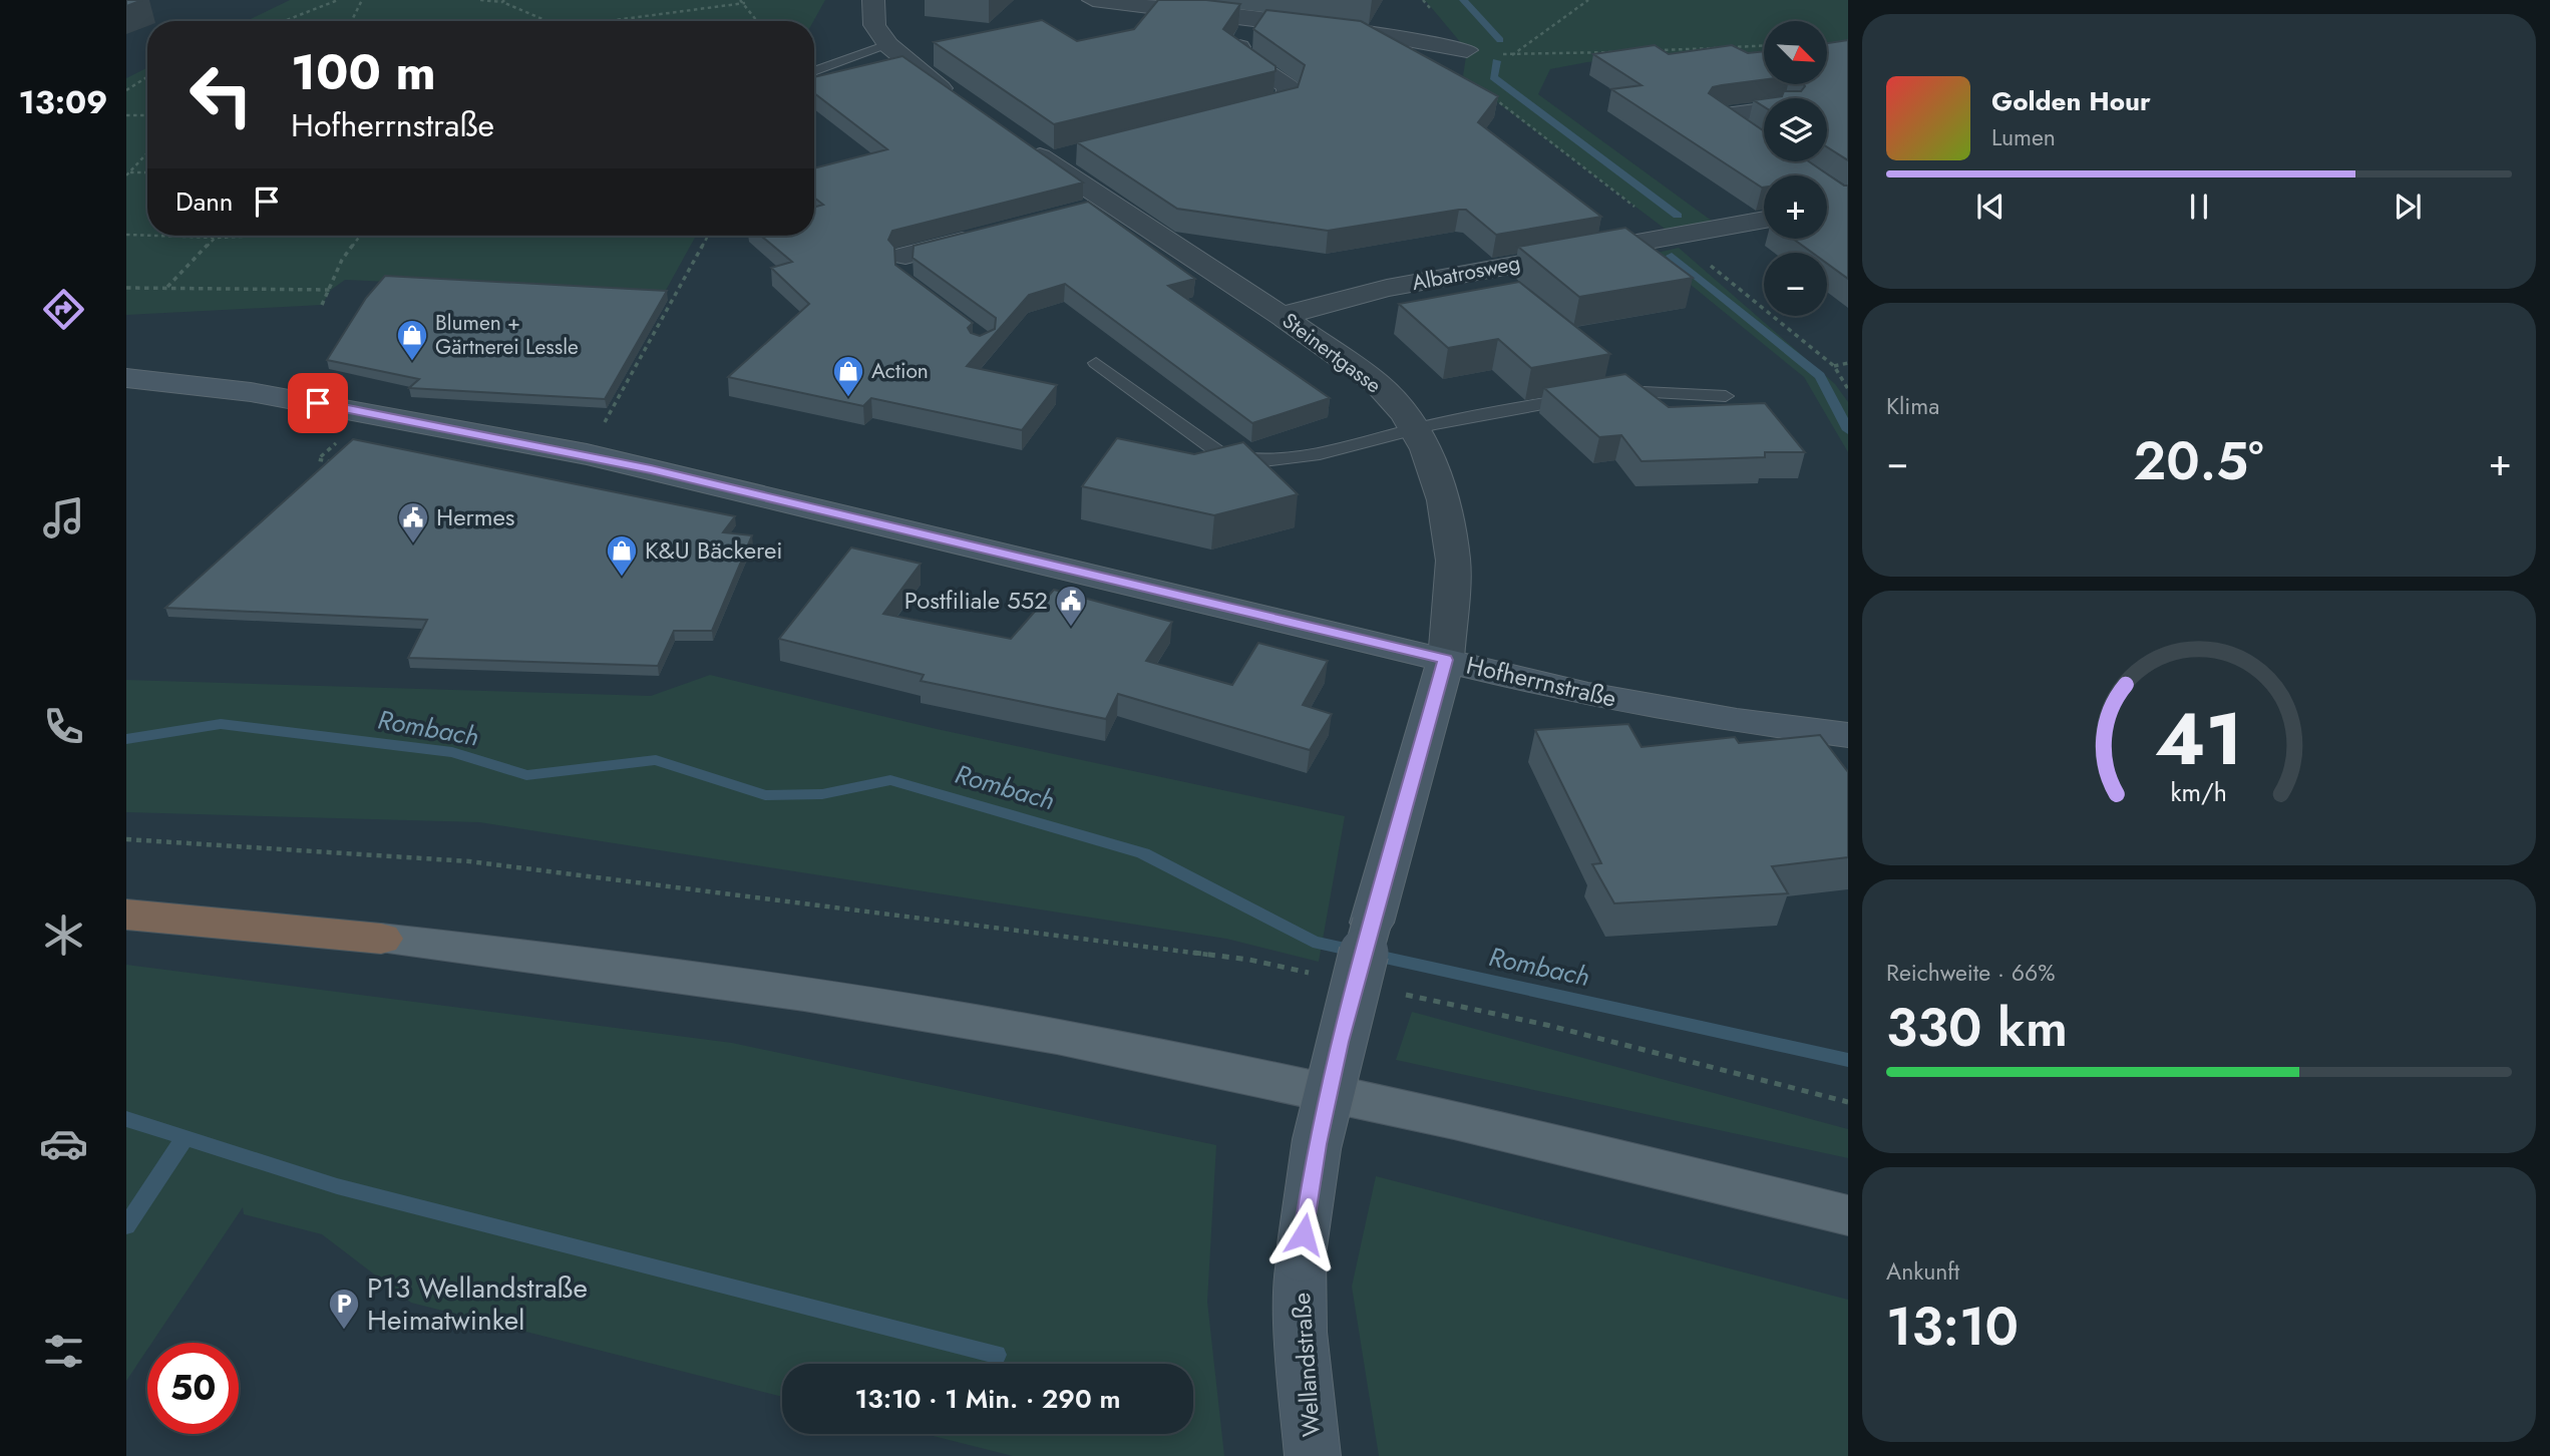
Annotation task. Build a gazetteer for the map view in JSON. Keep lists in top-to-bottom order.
{
  "streets": {
    "street": [
      "Albatrosweg",
      "Steinertgasse",
      "Hofherrnstraße",
      "Wellandstraße"
    ]
  },
  "crossings": [
    ["Albatrosweg", "Steinertgasse"],
    ["Steinertgasse", "Hofherrnstraße"],
    ["Steinertgasse", "Wellandstraße"],
    ["Hofherrnstraße", "Wellandstraße"]
  ],
  "water": ["Rombach"],
  "places": {
    "shop": ["Blumen + Gärtnerei Lessle", "Action", "K&U Bäckerei"],
    "public building": ["Hermes", "Postfiliale 552"],
    "parking": ["P13 Wellandstraße Heimatwinkel"]
  },
  "north": "bottom right",
  "page": {
    "tabs": "13:09",
    "map_buttons": ["+", "−"],
    "turn": ["100 m", "Hofherrnstraße"],
    "song": ["Golden Hour", "Lumen"],
    "then": "Dann",
    "tile": [
      "Klima",
      ["Reichweite · 66%", "330 km"],
      ["Ankunft", "13:10"]
    ],
    "heat": ["−", "20.5°", "+"],
    "limit": "50",
    "trip": "13:10 · 1 Min. · 290 m",
    "gauge": ["41", "km/h"]
  }
}
